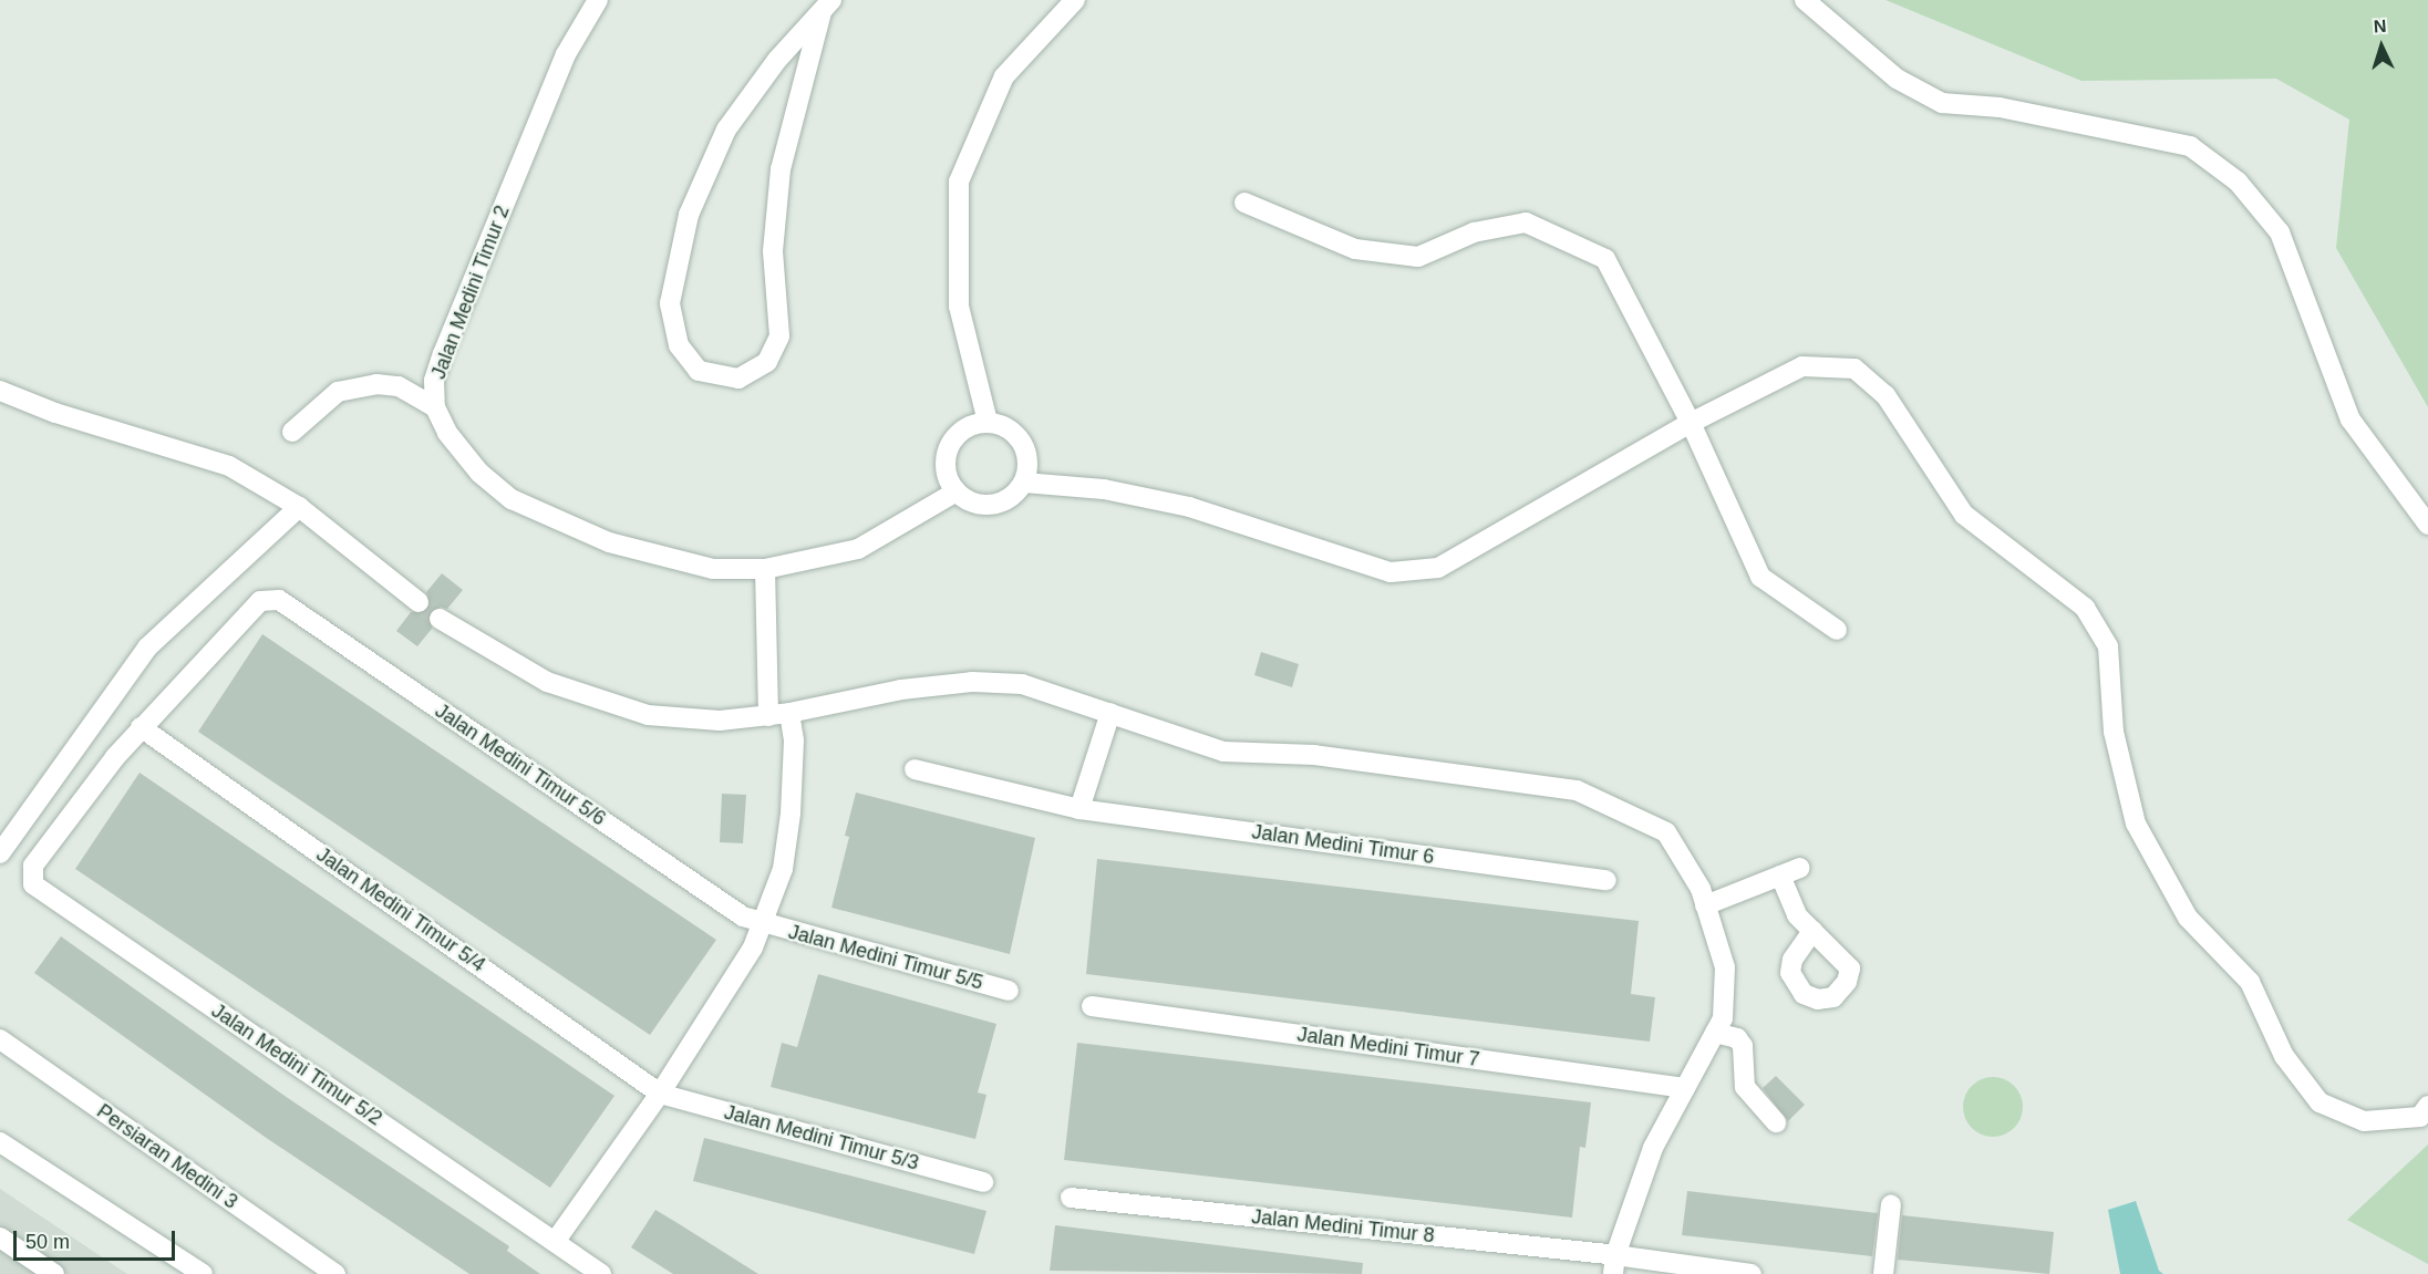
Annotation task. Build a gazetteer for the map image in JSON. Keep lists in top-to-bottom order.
{
  "streets": {
    "street": [
      "Jalan Medini Timur 2",
      "Jalan Medini Timur 5/6",
      "Jalan Medini Timur 6",
      "Jalan Medini Timur 5/4",
      "Jalan Medini Timur 5/5",
      "Jalan Medini Timur 7",
      "Jalan Medini Timur 5/2",
      "Jalan Medini Timur 5/3",
      "Persiaran Medini 3",
      "Jalan Medini Timur 8"
    ]
  },
  "crossings": [
    ["Jalan Medini Timur 5/6", "Jalan Medini Timur 5/4"],
    ["Jalan Medini Timur 5/6", "Jalan Medini Timur 5/5"],
    ["Jalan Medini Timur 5/6", "Jalan Medini Timur 5/2"],
    ["Jalan Medini Timur 5/4", "Jalan Medini Timur 5/2"],
    ["Jalan Medini Timur 5/4", "Jalan Medini Timur 5/3"]
  ],
  "scale_bar": "50 m",
  "north": "top"
}
